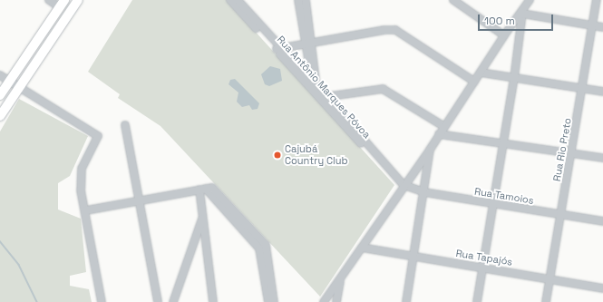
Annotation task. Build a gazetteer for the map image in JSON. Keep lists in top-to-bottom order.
{
  "streets": {
    "street": [
      "Rua Antônio Marques Póvoa",
      "Rua Rio Preto",
      "Rua Tamoios",
      "Rua Tapajós"
    ]
  },
  "crossings": [
    ["Rua Antônio Marques Póvoa", "Rua Tamoios"],
    ["Rua Rio Preto", "Rua Tamoios"],
    ["Rua Rio Preto", "Rua Tapajós"]
  ],
  "places": ["Cajubá Country Club"],
  "scale_bar": "100 m"
}
